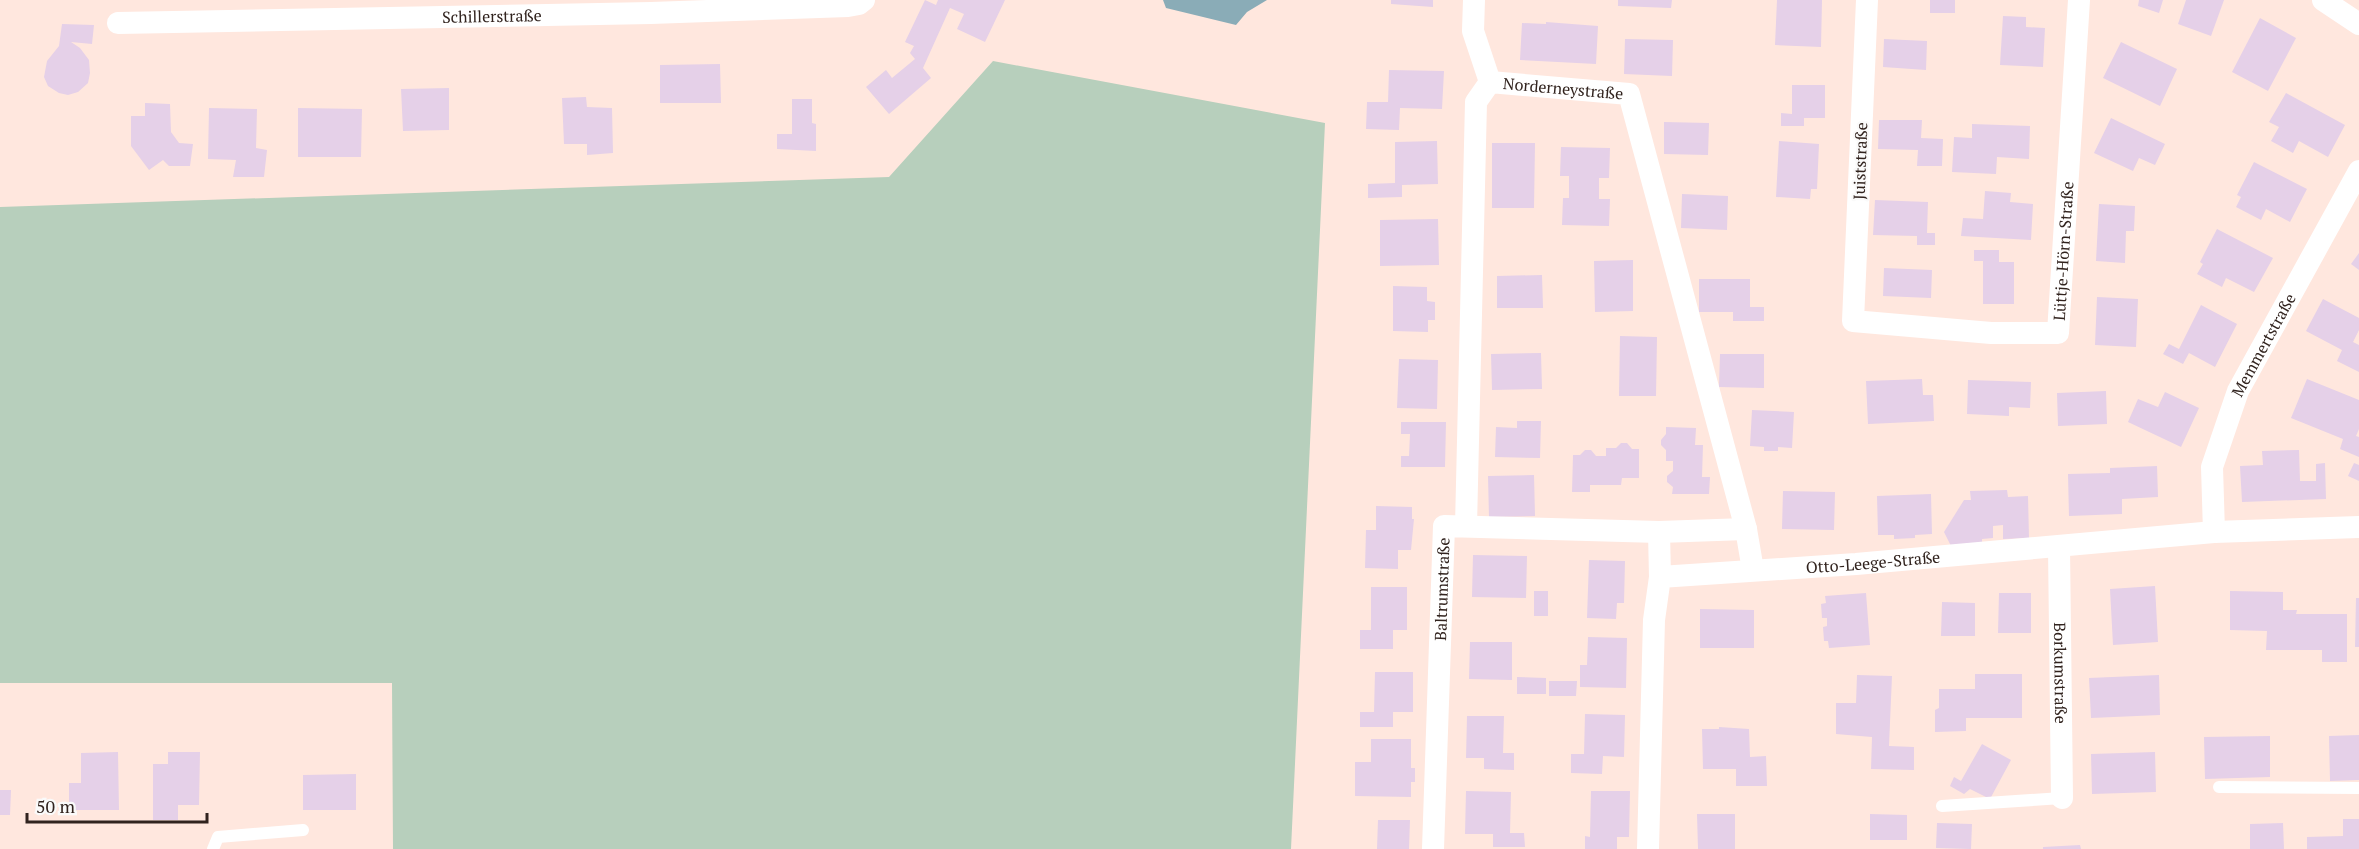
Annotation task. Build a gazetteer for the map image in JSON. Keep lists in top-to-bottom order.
{
  "streets": {
    "street": [
      "Schillerstraße",
      "Norderneystraße",
      "Juiststraße",
      "Lüttje-Hörn-Straße",
      "Memmertstraße",
      "Otto-Leege-Straße",
      "Baltrumstraße",
      "Borkumstraße"
    ]
  },
  "crossings": [
    ["Norderneystraße", "Otto-Leege-Straße"],
    ["Norderneystraße", "Baltrumstraße"],
    ["Juiststraße", "Lüttje-Hörn-Straße"],
    ["Memmertstraße", "Otto-Leege-Straße"],
    ["Otto-Leege-Straße", "Borkumstraße"]
  ],
  "scale_bar": "50 m"
}
